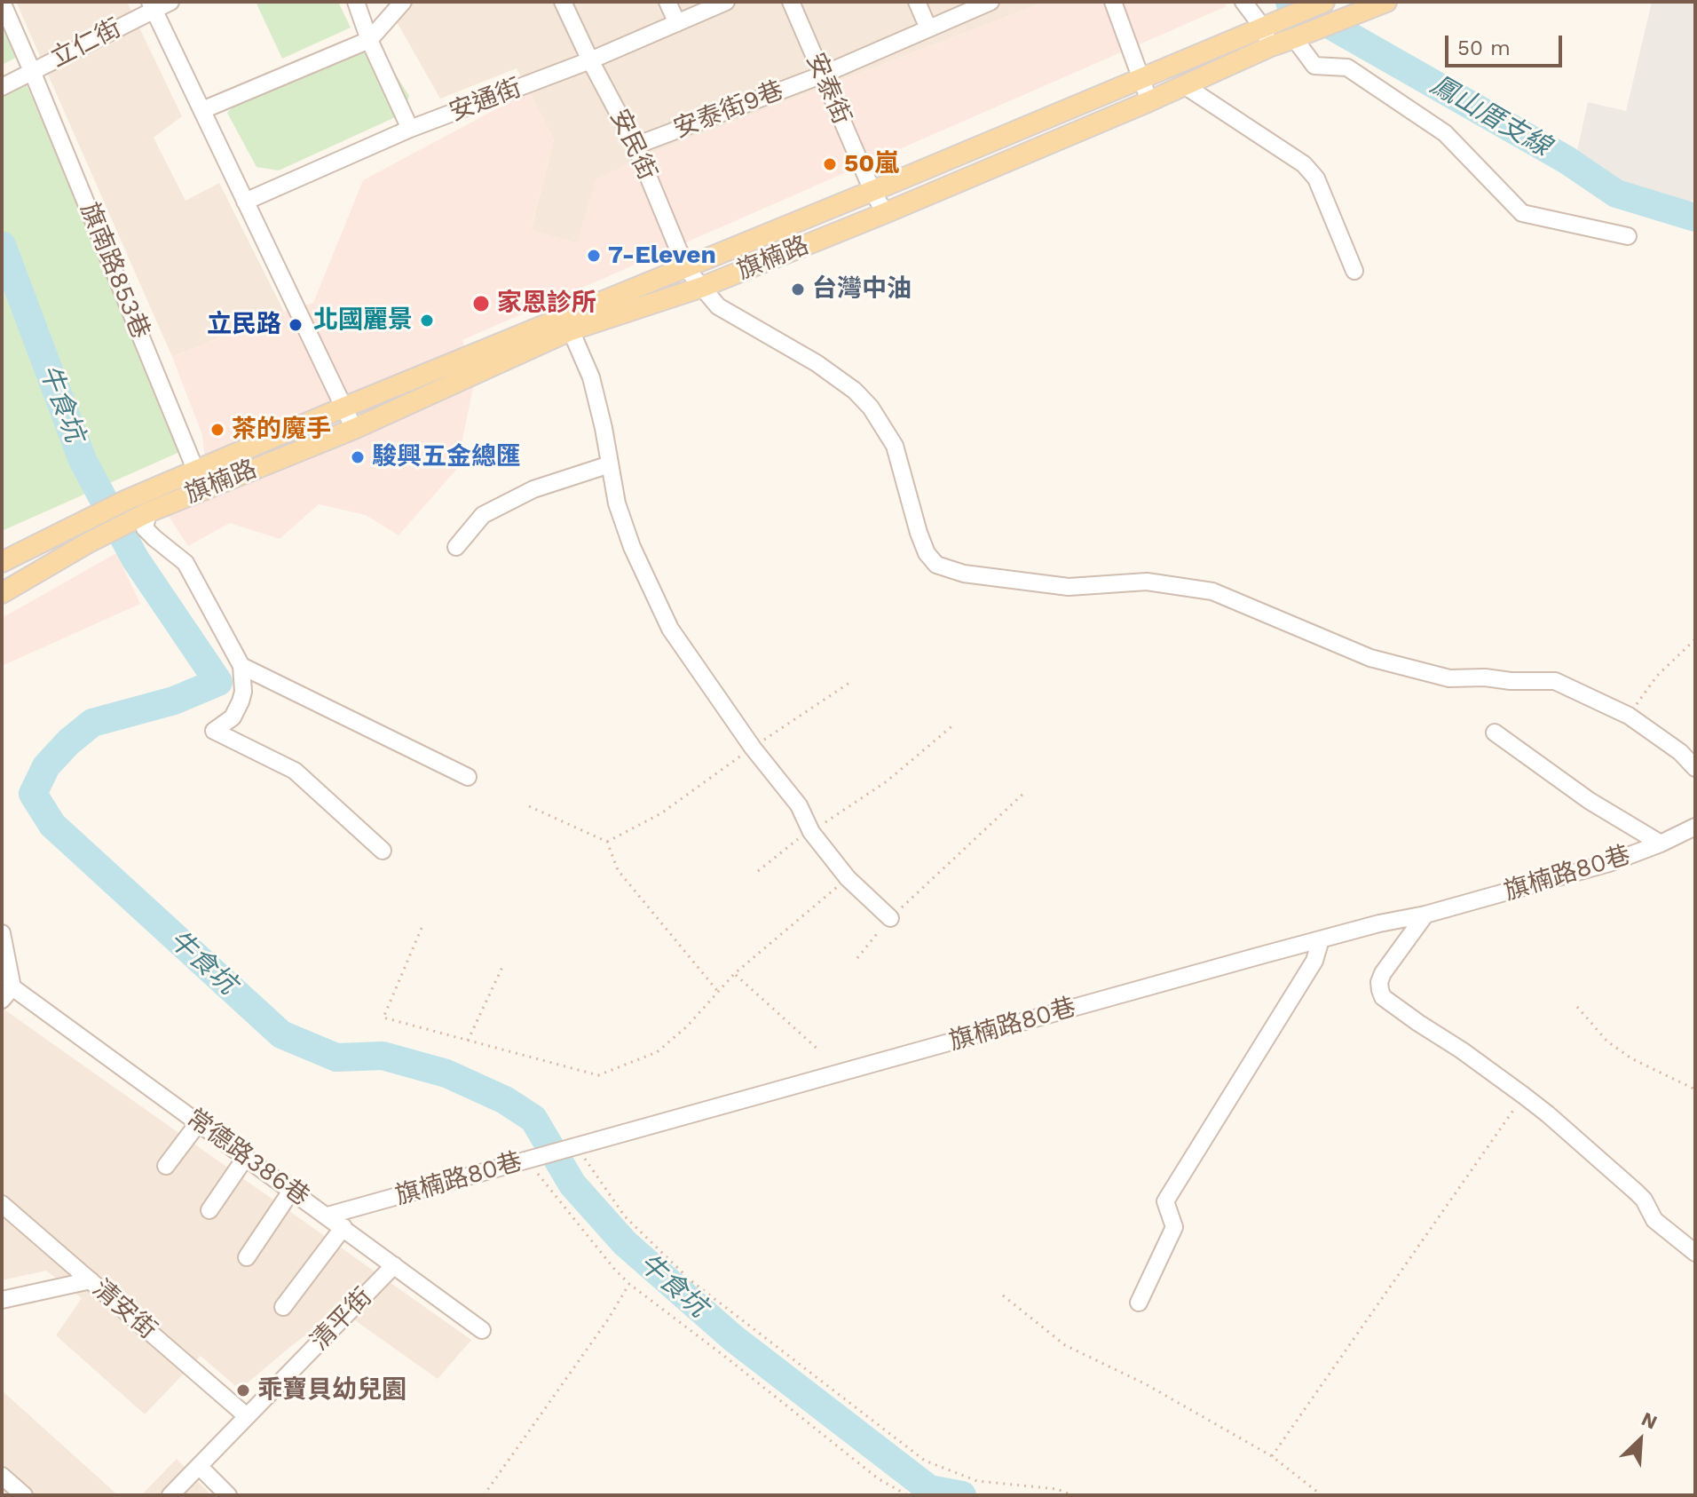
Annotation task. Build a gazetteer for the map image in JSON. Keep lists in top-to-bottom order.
{
  "streets": {
    "main road": ["旗楠路"],
    "street": [
      "立仁街",
      "安泰街",
      "安通街",
      "安泰街9巷",
      "安民街",
      "旗南路853巷",
      "旗楠路80巷",
      "常德路386巷",
      "清安街",
      "清平街"
    ]
  },
  "crossings": [
    ["立仁街", "旗南路853巷"],
    ["安泰街", "安泰街9巷"],
    ["安泰街", "旗楠路"],
    ["安通街", "安民街"],
    ["安泰街9巷", "安民街"],
    ["安民街", "旗楠路"],
    ["旗楠路", "旗南路853巷"],
    ["旗楠路80巷", "常德路386巷"],
    ["常德路386巷", "清平街"],
    ["清安街", "清平街"]
  ],
  "water": ["鳳山厝支線", "牛食坑"],
  "places": [
    "50嵐",
    "7-Eleven",
    "台灣中油",
    "家恩診所",
    "北國麗景",
    "立民路",
    "茶的魔手",
    "駿興五金總匯",
    "乖寶貝幼兒園"
  ],
  "scale_bar": "50 m",
  "north": "top right"
}
